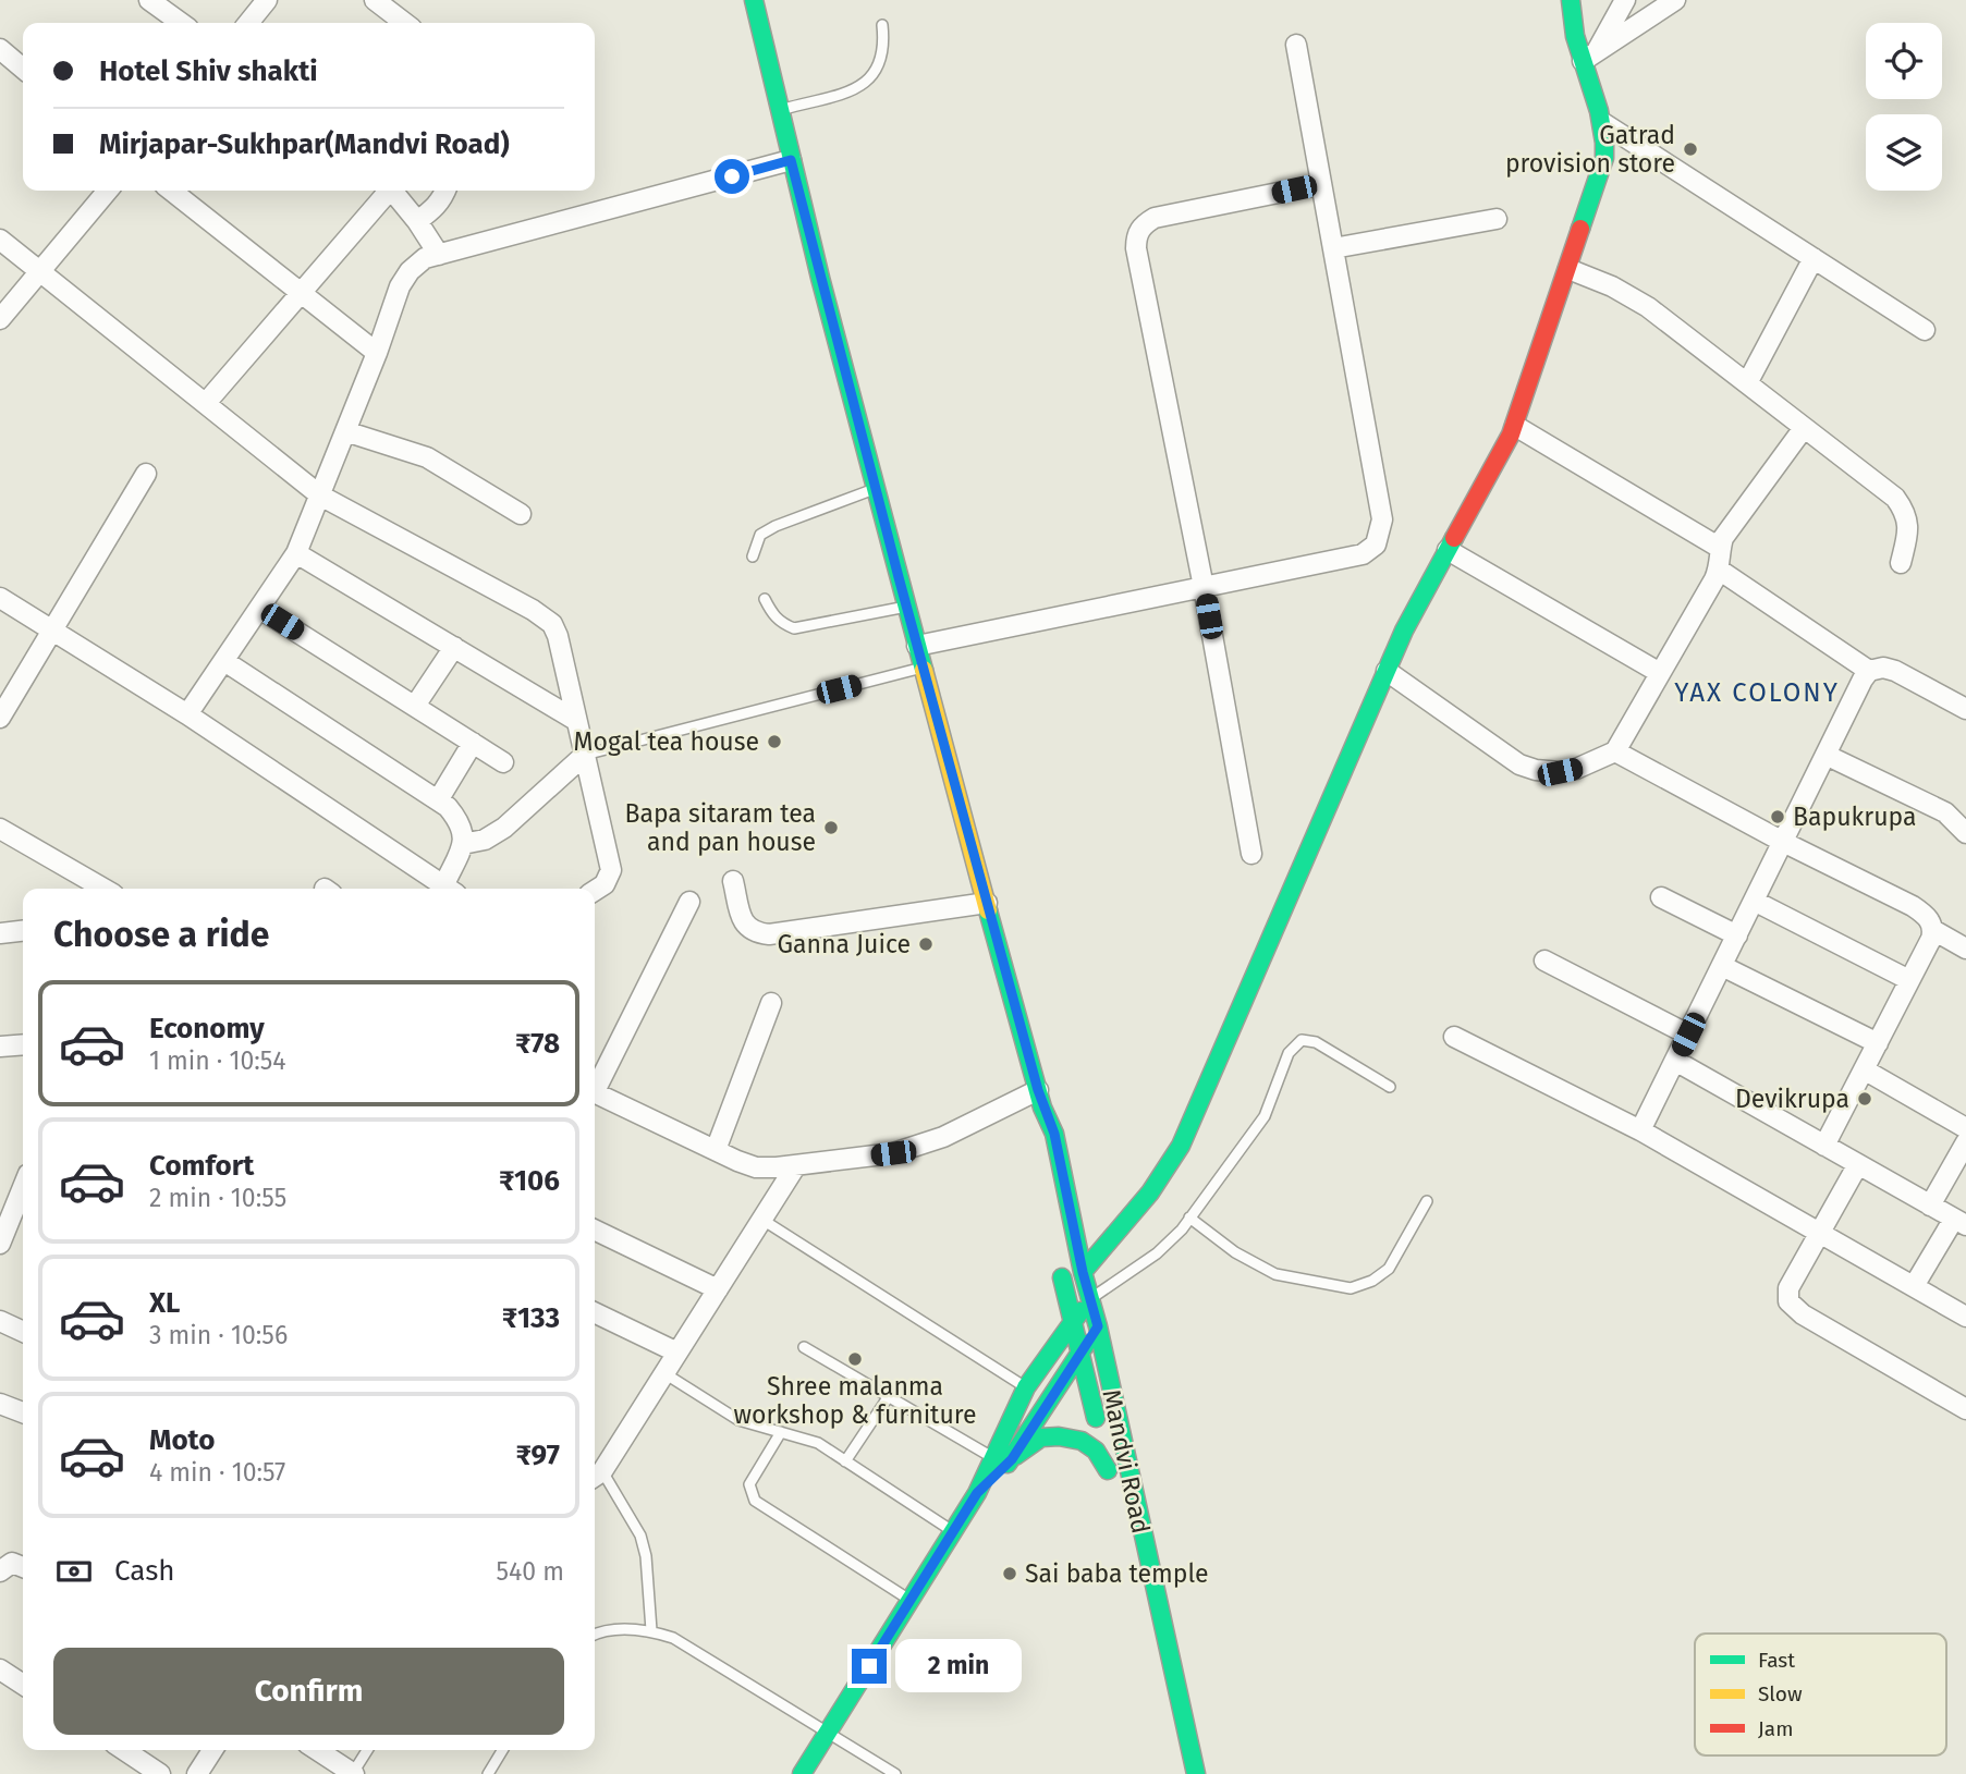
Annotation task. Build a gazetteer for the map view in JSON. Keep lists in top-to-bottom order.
{
  "streets": {
    "main road": ["Mandvi Road"]
  },
  "districts": ["YAX COLONY"],
  "places": [
    "Gatrad provision store",
    "Mogal tea house",
    "Bapukrupa",
    "Bapa sitaram tea and pan house",
    "Ganna Juice",
    "Devikrupa",
    "Shree malanma workshop & furniture",
    "Sai baba temple"
  ],
  "legend": ["Fast", "Slow", "Jam"],
  "page": {
    "banner": ["Hotel Shiv shakti", "Mirjapar-Sukhpar(Mandvi Road)"],
    "heading": "Choose a ride",
    "list": [
      {
        "name": "Economy",
        "note": "1 min · 10:54",
        "value": "₹78"
      },
      {
        "name": "Comfort",
        "note": "2 min · 10:55",
        "value": "₹106"
      },
      {
        "name": "XL",
        "note": "3 min · 10:56",
        "value": "₹133"
      },
      {
        "name": "Moto",
        "note": "4 min · 10:57",
        "value": "₹97"
      }
    ],
    "pay": ["Cash", "540 m"],
    "buttons": "Confirm",
    "bubble": "2 min"
  }
}
